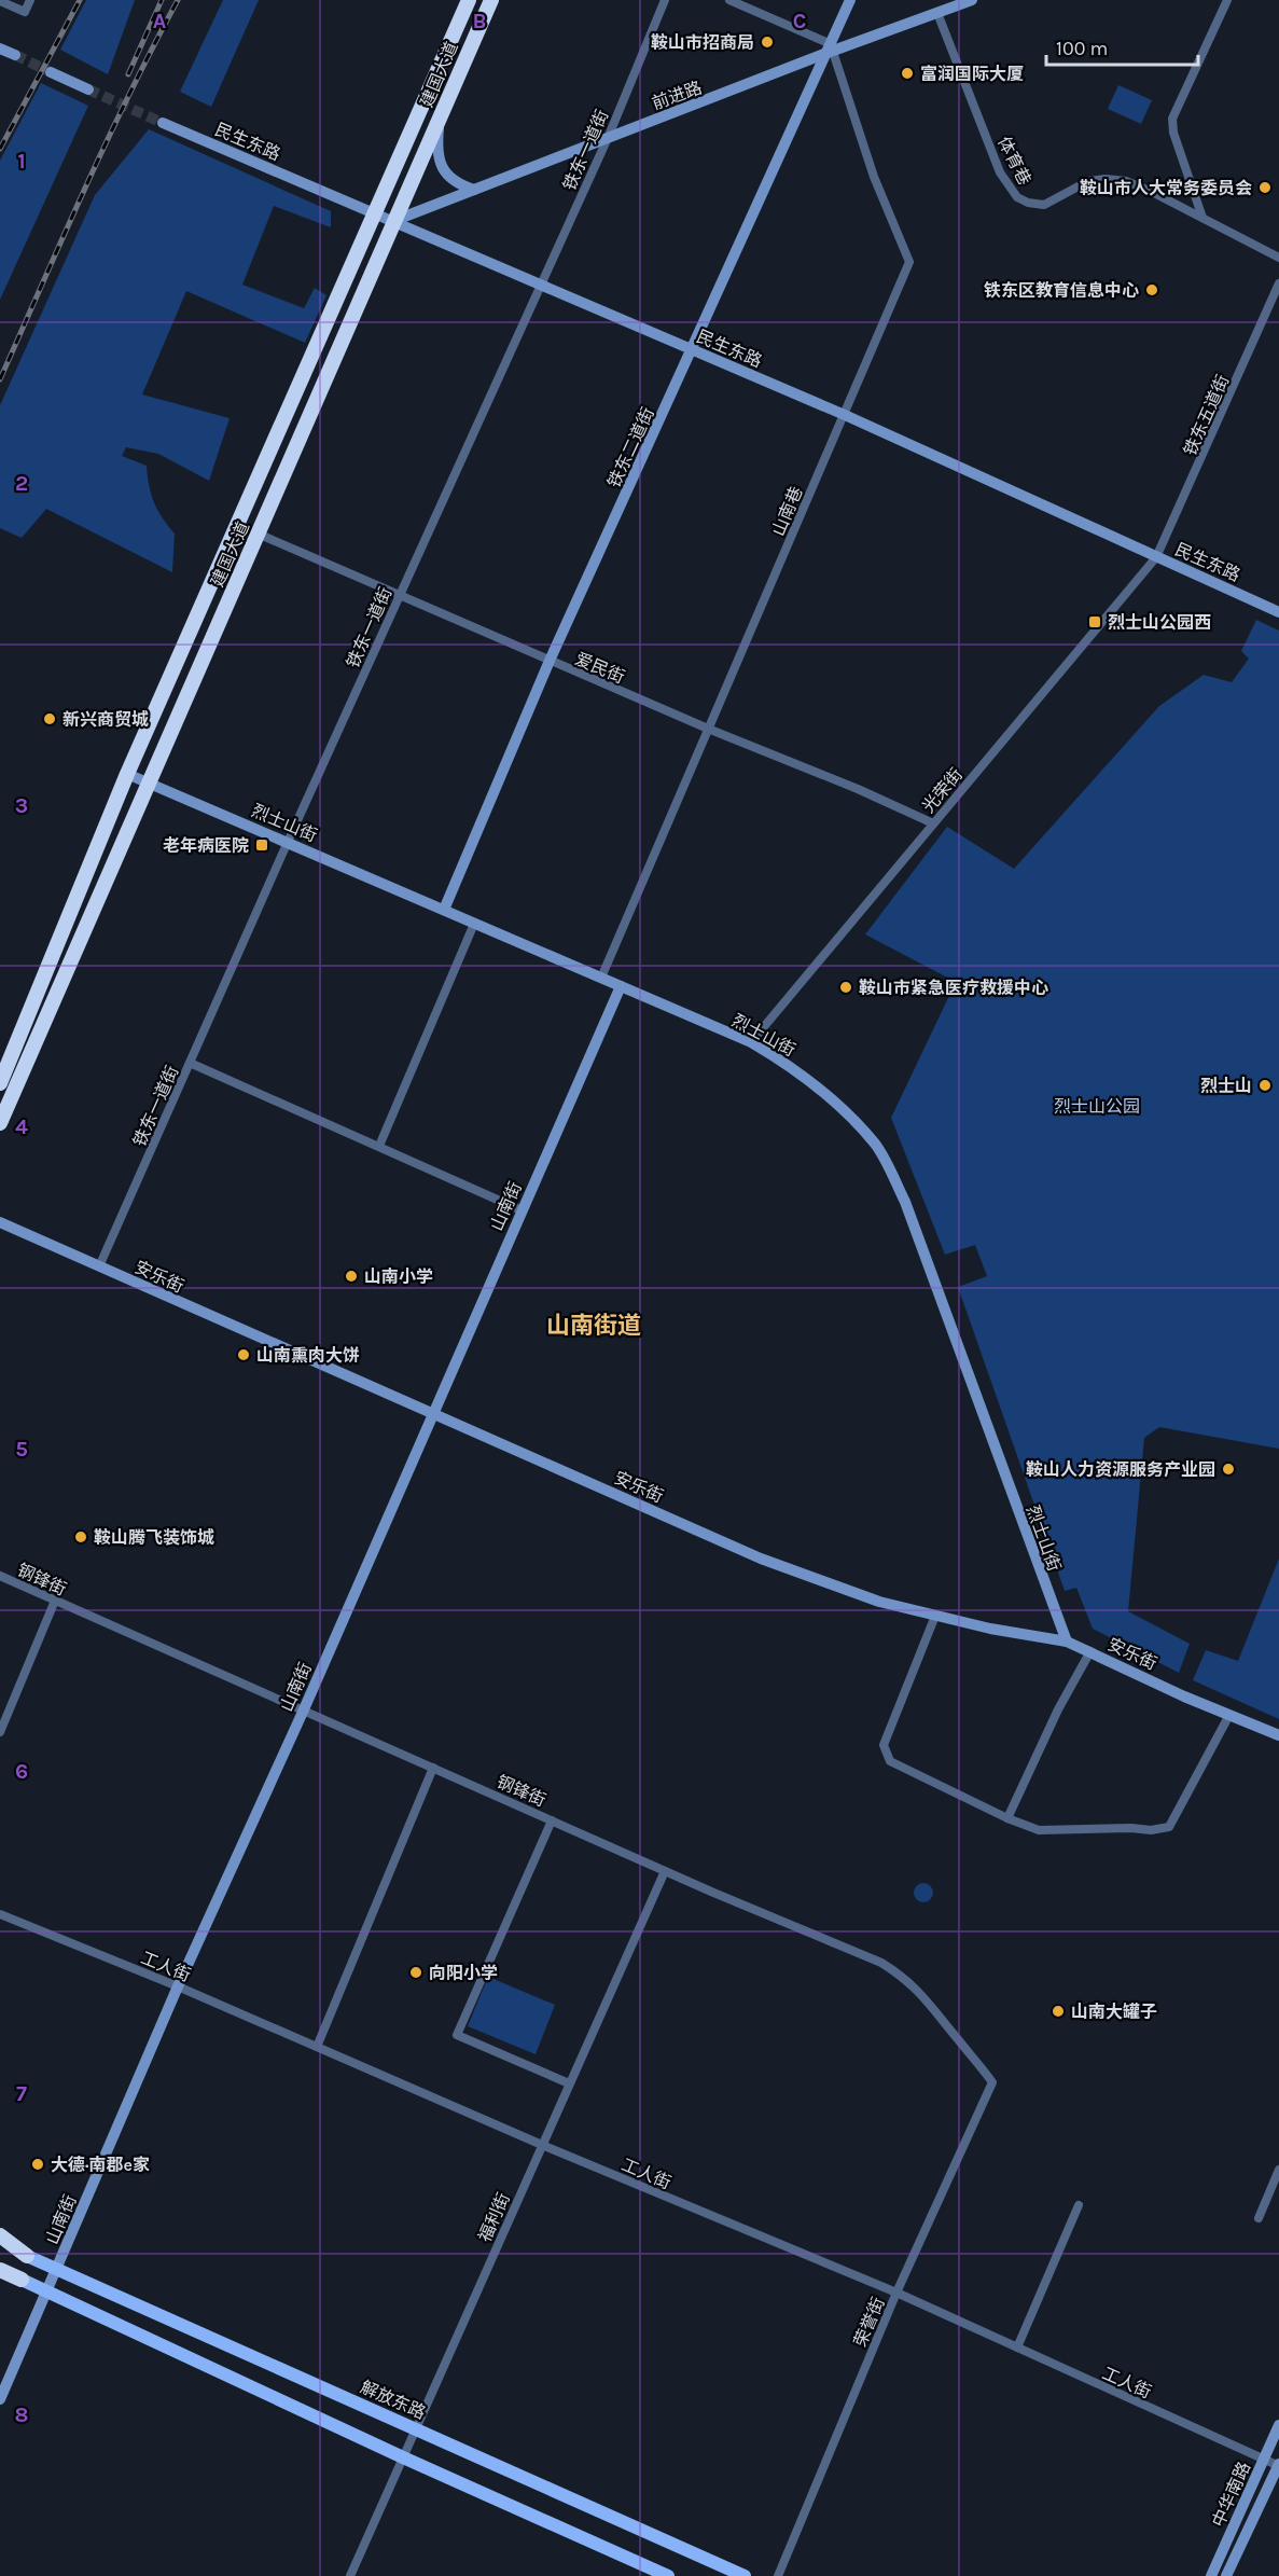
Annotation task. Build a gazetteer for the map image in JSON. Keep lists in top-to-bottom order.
{
  "streets": {
    "highway": ["建国大道"],
    "main road": [
      "前进路",
      "民生东路",
      "铁东二道街",
      "烈士山街",
      "山南街",
      "安乐街",
      "解放东路",
      "中华南路"
    ],
    "street": [
      "铁东一道街",
      "体育巷",
      "铁东五道街",
      "山南巷",
      "爱民街",
      "光荣街",
      "钢锋街",
      "工人街",
      "福利街",
      "荣誉街"
    ]
  },
  "crossings": [
    ["建国大道", "前进路"],
    ["建国大道", "民生东路"],
    ["建国大道", "爱民街"],
    ["建国大道", "烈士山街"],
    ["前进路", "民生东路"],
    ["前进路", "铁东一道街"],
    ["前进路", "体育巷"],
    ["前进路", "铁东二道街"],
    ["前进路", "山南巷"],
    ["民生东路", "铁东一道街"],
    ["民生东路", "铁东五道街"],
    ["民生东路", "铁东二道街"],
    ["民生东路", "山南巷"],
    ["民生东路", "光荣街"],
    ["铁东一道街", "爱民街"],
    ["铁东一道街", "烈士山街"],
    ["铁东一道街", "安乐街"],
    ["铁东五道街", "光荣街"],
    ["铁东二道街", "山南巷"],
    ["铁东二道街", "爱民街"],
    ["铁东二道街", "烈士山街"],
    ["山南巷", "爱民街"],
    ["山南巷", "烈士山街"],
    ["爱民街", "光荣街"],
    ["光荣街", "烈士山街"],
    ["烈士山街", "山南街"],
    ["烈士山街", "安乐街"],
    ["山南街", "安乐街"],
    ["山南街", "钢锋街"],
    ["山南街", "工人街"],
    ["山南街", "解放东路"],
    ["钢锋街", "福利街"],
    ["钢锋街", "荣誉街"],
    ["工人街", "福利街"],
    ["工人街", "荣誉街"],
    ["工人街", "中华南路"],
    ["福利街", "解放东路"]
  ],
  "districts": ["山南街道"],
  "parks": ["烈士山公园"],
  "places": {
    "other": [
      "鞍山市招商局",
      "富润国际大厦",
      "鞍山市人大常务委员会",
      "铁东区教育信息中心",
      "新兴商贸城",
      "鞍山市紧急医疗救援中心",
      "烈士山",
      "山南小学",
      "山南熏肉大饼",
      "鞍山人力资源服务产业园",
      "鞍山腾飞装饰城",
      "向阳小学",
      "山南大罐子",
      "大德·南郡e家"
    ],
    "transit": ["烈士山公园西", "老年病医院"]
  },
  "scale_bar": "100 m",
  "grid": {
    "columns": ["A", "B", "C"],
    "rows": [
      "1",
      "2",
      "3",
      "4",
      "5",
      "6",
      "7",
      "8"
    ]
  }
}
